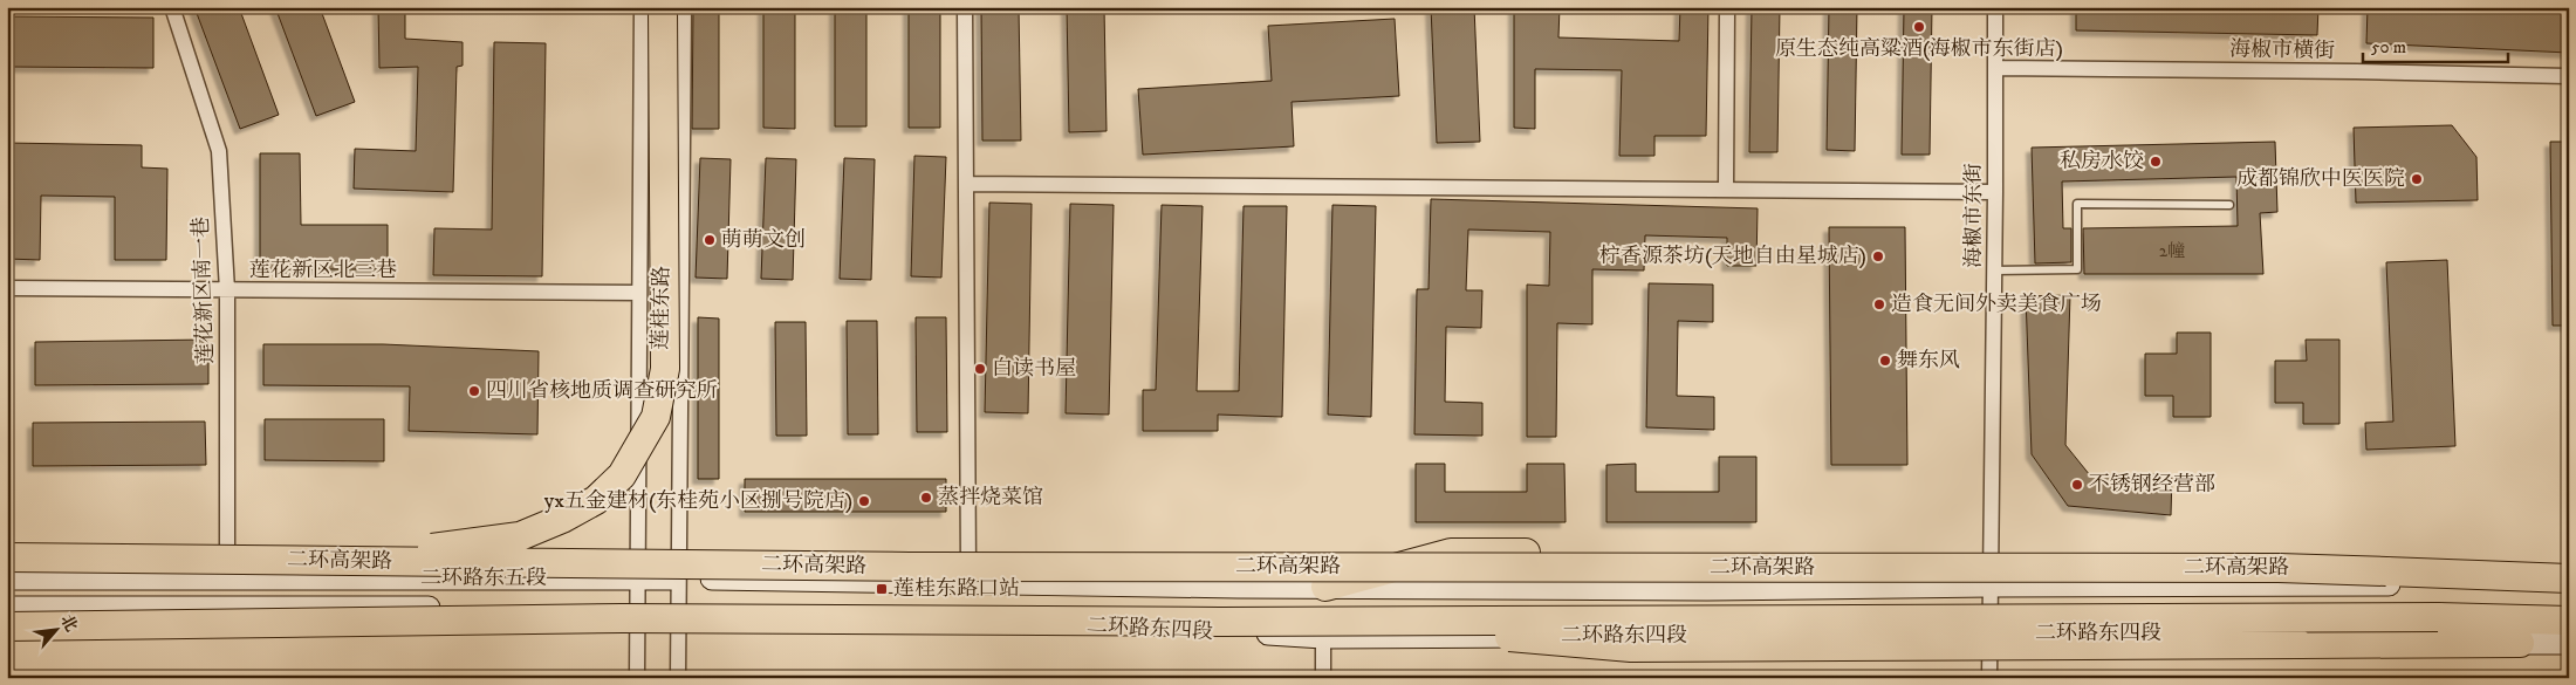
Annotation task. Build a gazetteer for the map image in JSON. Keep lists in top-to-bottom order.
{
  "streets": {
    "highway": ["二环高架路"],
    "main road": ["二环路东五段", "二环路东四段"],
    "street": [
      "海椒市横街",
      "海椒市东街",
      "莲花新区北三巷",
      "莲花新区南一巷",
      "莲桂东路"
    ]
  },
  "crossings": [
    ["海椒市横街", "海椒市东街"],
    ["海椒市东街", "二环路东四段"],
    ["莲花新区北三巷", "莲花新区南一巷"],
    ["莲花新区北三巷", "莲桂东路"],
    ["莲花新区南一巷", "二环路东五段"],
    ["莲桂东路", "二环路东五段"],
    ["莲桂东路", "二环路东四段"],
    ["二环高架路", "二环路东四段"],
    ["二环路东五段", "二环路东四段"]
  ],
  "places": {
    "other": [
      "原生态纯高粱酒(海椒市东街店)",
      "私房水饺",
      "成都锦欣中医医院",
      "萌萌文创",
      "柠香源茶坊(天地自由星城店)",
      "造食无间外卖美食广场",
      "舞东风",
      "白读书屋",
      "四川省核地质调查研究所",
      "不锈钢经营部",
      "蒸拌烧菜馆",
      "yx五金建材(东桂苑小区捌号院店)"
    ],
    "transit": ["莲桂东路口站"]
  },
  "house_numbers": ["2幢"],
  "scale_bar": "50 m",
  "north": "top right"
}
